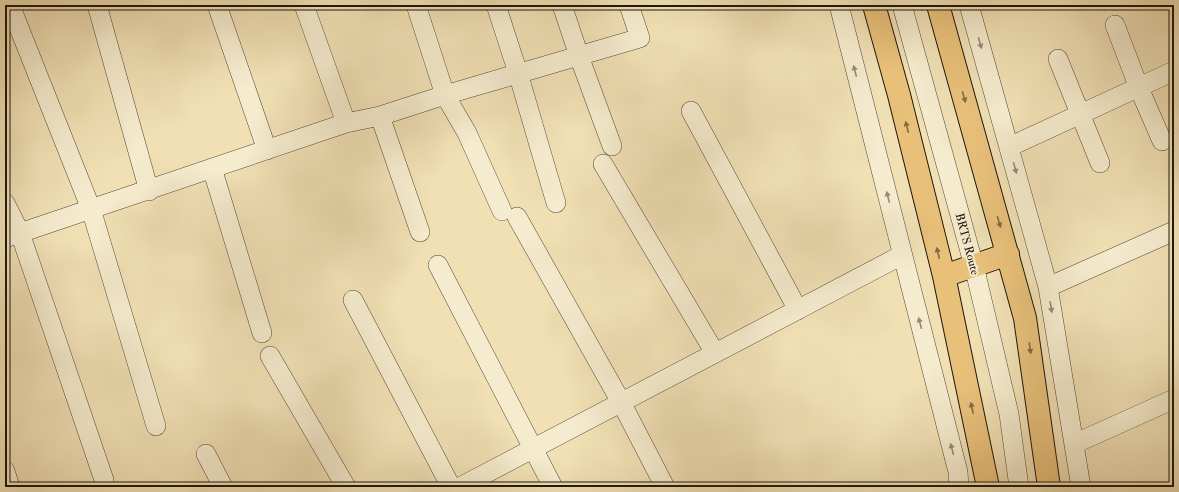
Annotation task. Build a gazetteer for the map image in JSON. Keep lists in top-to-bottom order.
{
  "streets": {
    "street": ["BRTS Route"]
  }
}
